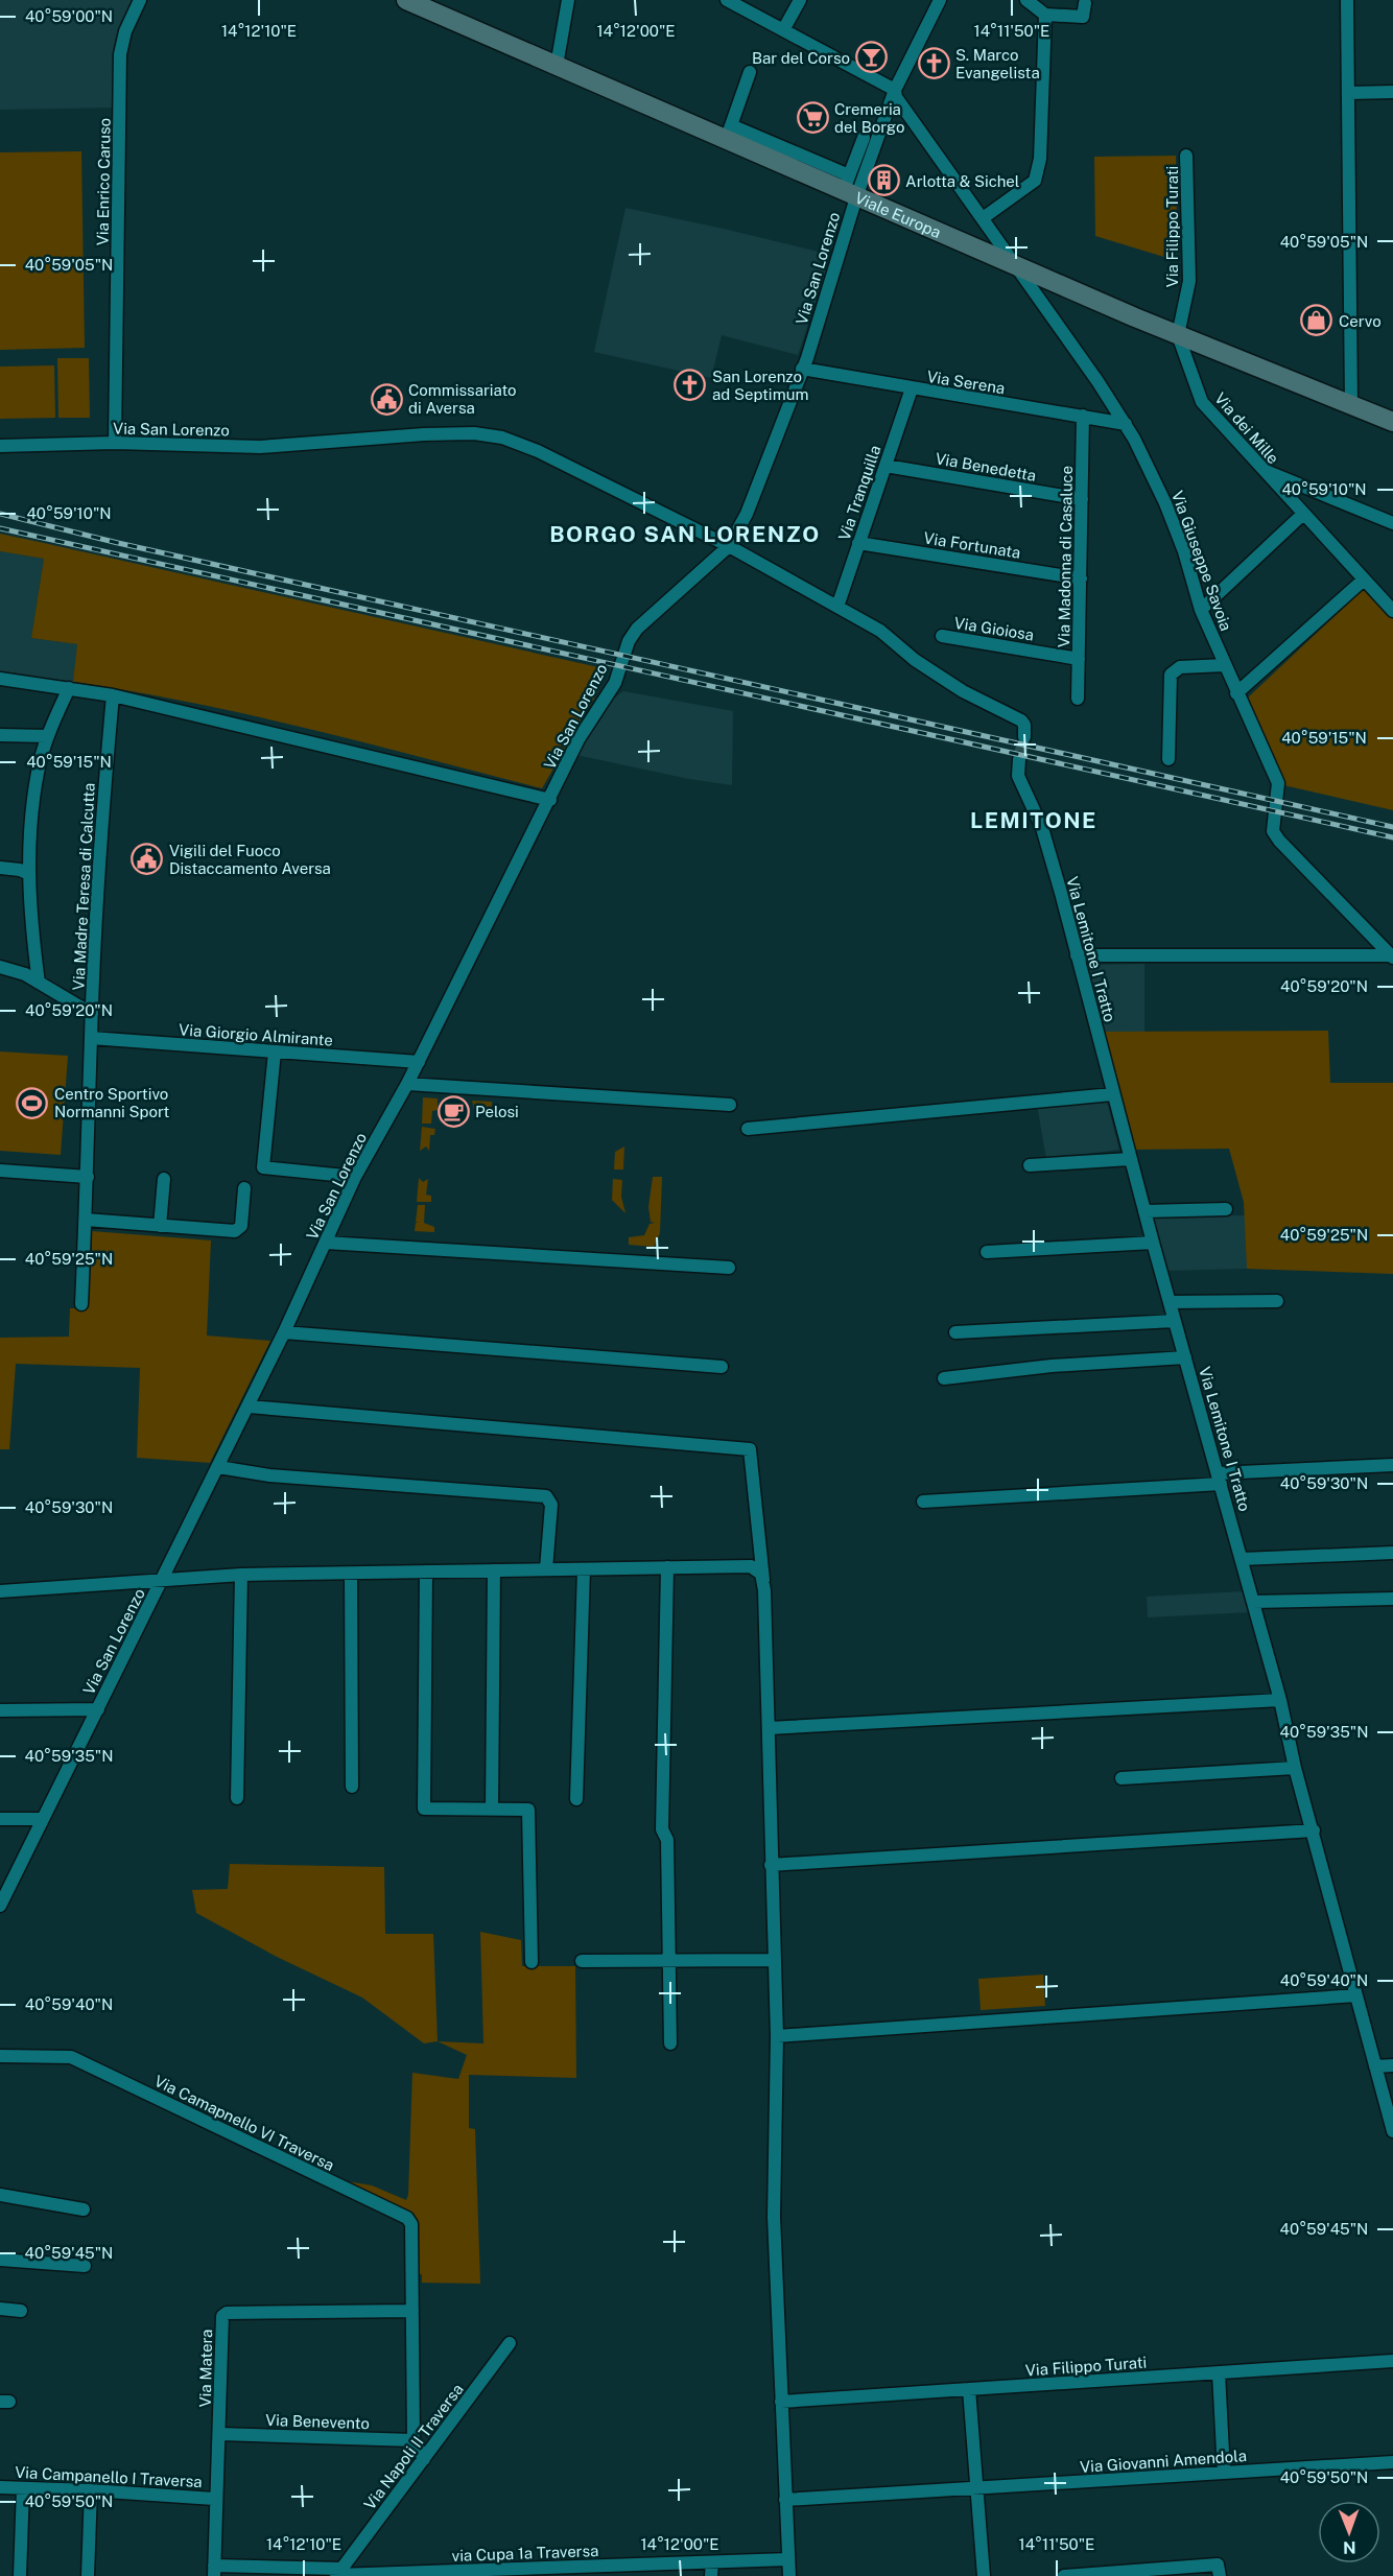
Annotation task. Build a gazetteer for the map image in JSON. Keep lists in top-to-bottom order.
{
  "streets": {
    "main road": ["Viale Europa"],
    "street": [
      "Via Enrico Caruso",
      "Via Filippo Turati",
      "Via San Lorenzo",
      "Via Serena",
      "Via dei Mille",
      "Via Benedetta",
      "Via Tranquilla",
      "Via Fortunata",
      "Via Madonna di Casaluce",
      "Via Giuseppe Savoia",
      "Via Gioiosa",
      "Via Madre Teresa di Calcutta",
      "Via Lemitone I Tratto",
      "Via Giorgio Almirante",
      "Via Camapnello VI Traversa",
      "Via Matera",
      "Via Benevento",
      "Via Napoli II Traversa",
      "Via Giovanni Amendola",
      "Via Campanello I Traversa",
      "via Cupa 1a Traversa"
    ]
  },
  "crossings": [
    ["Via Enrico Caruso", "Via San Lorenzo"],
    ["Viale Europa", "Via Filippo Turati"],
    ["Viale Europa", "Via San Lorenzo"],
    ["Viale Europa", "Via dei Mille"],
    ["Viale Europa", "Via Giuseppe Savoia"],
    ["Via Filippo Turati", "Via dei Mille"],
    ["Via San Lorenzo", "Via Serena"],
    ["Via San Lorenzo", "Via Giuseppe Savoia"],
    ["Via San Lorenzo", "Via Giorgio Almirante"],
    ["Via Serena", "Via Tranquilla"],
    ["Via Serena", "Via Madonna di Casaluce"],
    ["Via Serena", "Via Giuseppe Savoia"],
    ["Via Benedetta", "Via Tranquilla"],
    ["Via Benedetta", "Via Madonna di Casaluce"],
    ["Via Tranquilla", "Via Fortunata"],
    ["Via Fortunata", "Via Madonna di Casaluce"],
    ["Via Madonna di Casaluce", "Via Gioiosa"],
    ["Via Madre Teresa di Calcutta", "Via Giorgio Almirante"],
    ["Via Camapnello VI Traversa", "Via Matera"],
    ["Via Matera", "Via Benevento"],
    ["Via Matera", "Via Campanello I Traversa"],
    ["Via Matera", "via Cupa 1a Traversa"],
    ["Via Napoli II Traversa", "via Cupa 1a Traversa"]
  ],
  "districts": ["BORGO SAN LORENZO", "LEMITONE"],
  "places": {
    "bar": ["Bar del Corso"],
    "church": ["S. Marco Evangelista", "San Lorenzo ad Septimum"],
    "supermarket": ["Cremeria del Borgo"],
    "building": ["Arlotta & Sichel"],
    "shop": ["Cervo"],
    "public building": ["Commissariato di Aversa", "Vigili del Fuoco Distaccamento Aversa"],
    "sports": ["Centro Sportivo Normanni Sport"],
    "cafe": ["Pelosi"]
  },
  "north": "bottom",
  "coordinates": [
    "40°59'00\"N",
    "14°12'10\"E",
    "14°12'00\"E",
    "14°11'50\"E",
    "40°59'05\"N",
    "40°59'10\"N",
    "40°59'15\"N",
    "40°59'20\"N",
    "40°59'25\"N",
    "40°59'30\"N",
    "40°59'35\"N",
    "40°59'40\"N",
    "40°59'45\"N",
    "40°59'50\"N"
  ]
}
